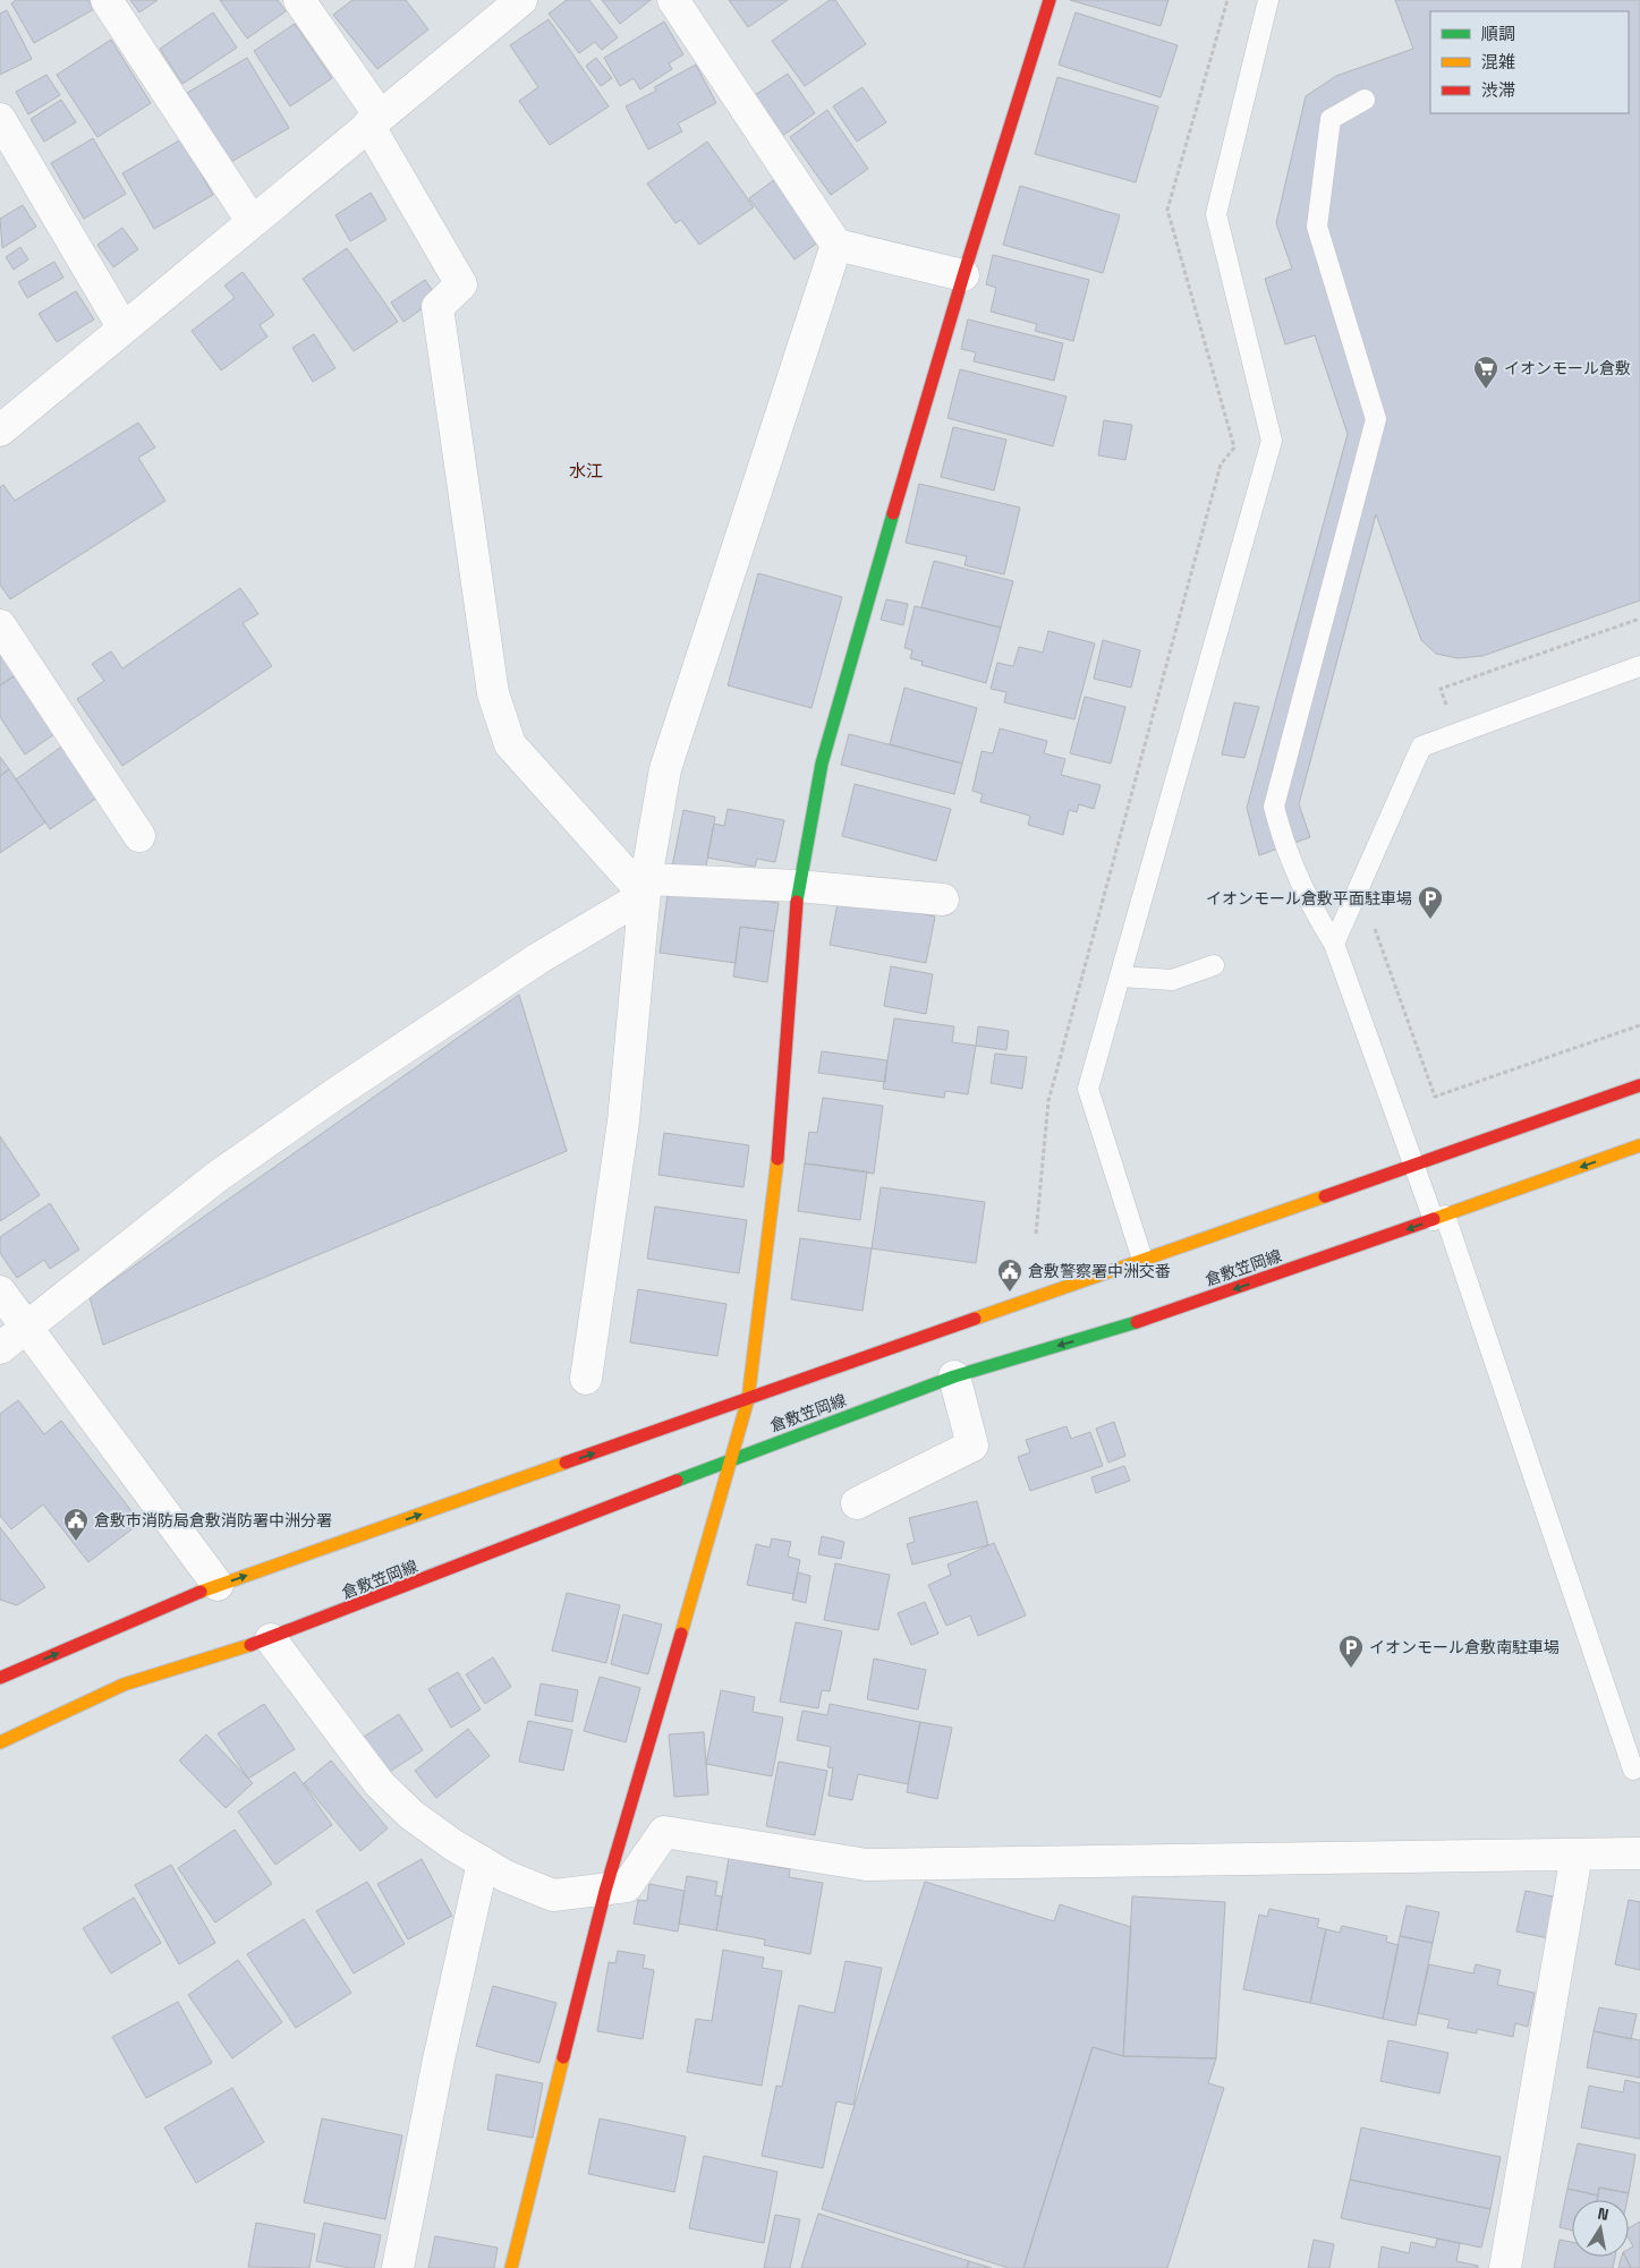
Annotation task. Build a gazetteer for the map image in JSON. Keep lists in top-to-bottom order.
{
  "streets": {
    "main road": ["倉敷笠岡線"]
  },
  "districts": ["水江"],
  "places": {
    "supermarket": ["イオンモール倉敷"],
    "parking": ["イオンモール倉敷平面駐車場", "イオンモール倉敷南駐車場"],
    "public building": ["倉敷警察署中洲交番", "倉敷市消防局倉敷消防署中洲分署"]
  },
  "legend": ["順調", "混雑", "渋滞"],
  "north": "top"
}
